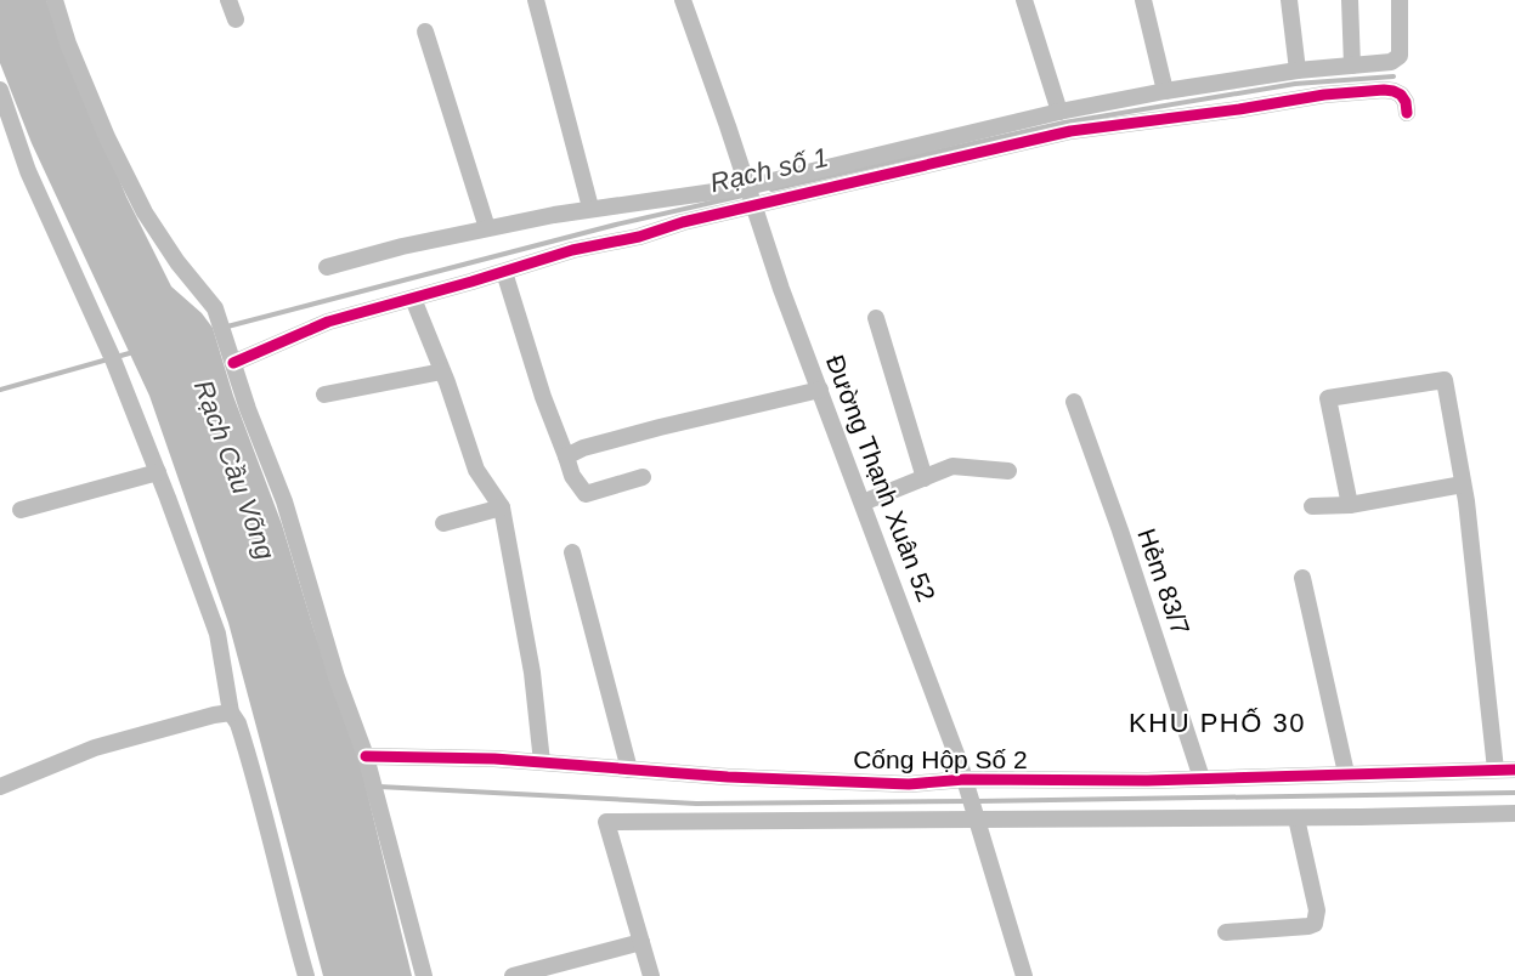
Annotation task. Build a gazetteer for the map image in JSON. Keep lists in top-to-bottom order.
{
  "streets": {
    "street": ["Đường Thạnh Xuân 52", "Hẻm 83/7", "Cống Hộp Số 2"]
  },
  "crossings": [
    ["Đường Thạnh Xuân 52", "Cống Hộp Số 2"],
    ["Hẻm 83/7", "Cống Hộp Số 2"]
  ],
  "districts": ["KHU PHỐ 30"],
  "water": ["Rạch số 1", "Rạch Cầu Võng"]
}
